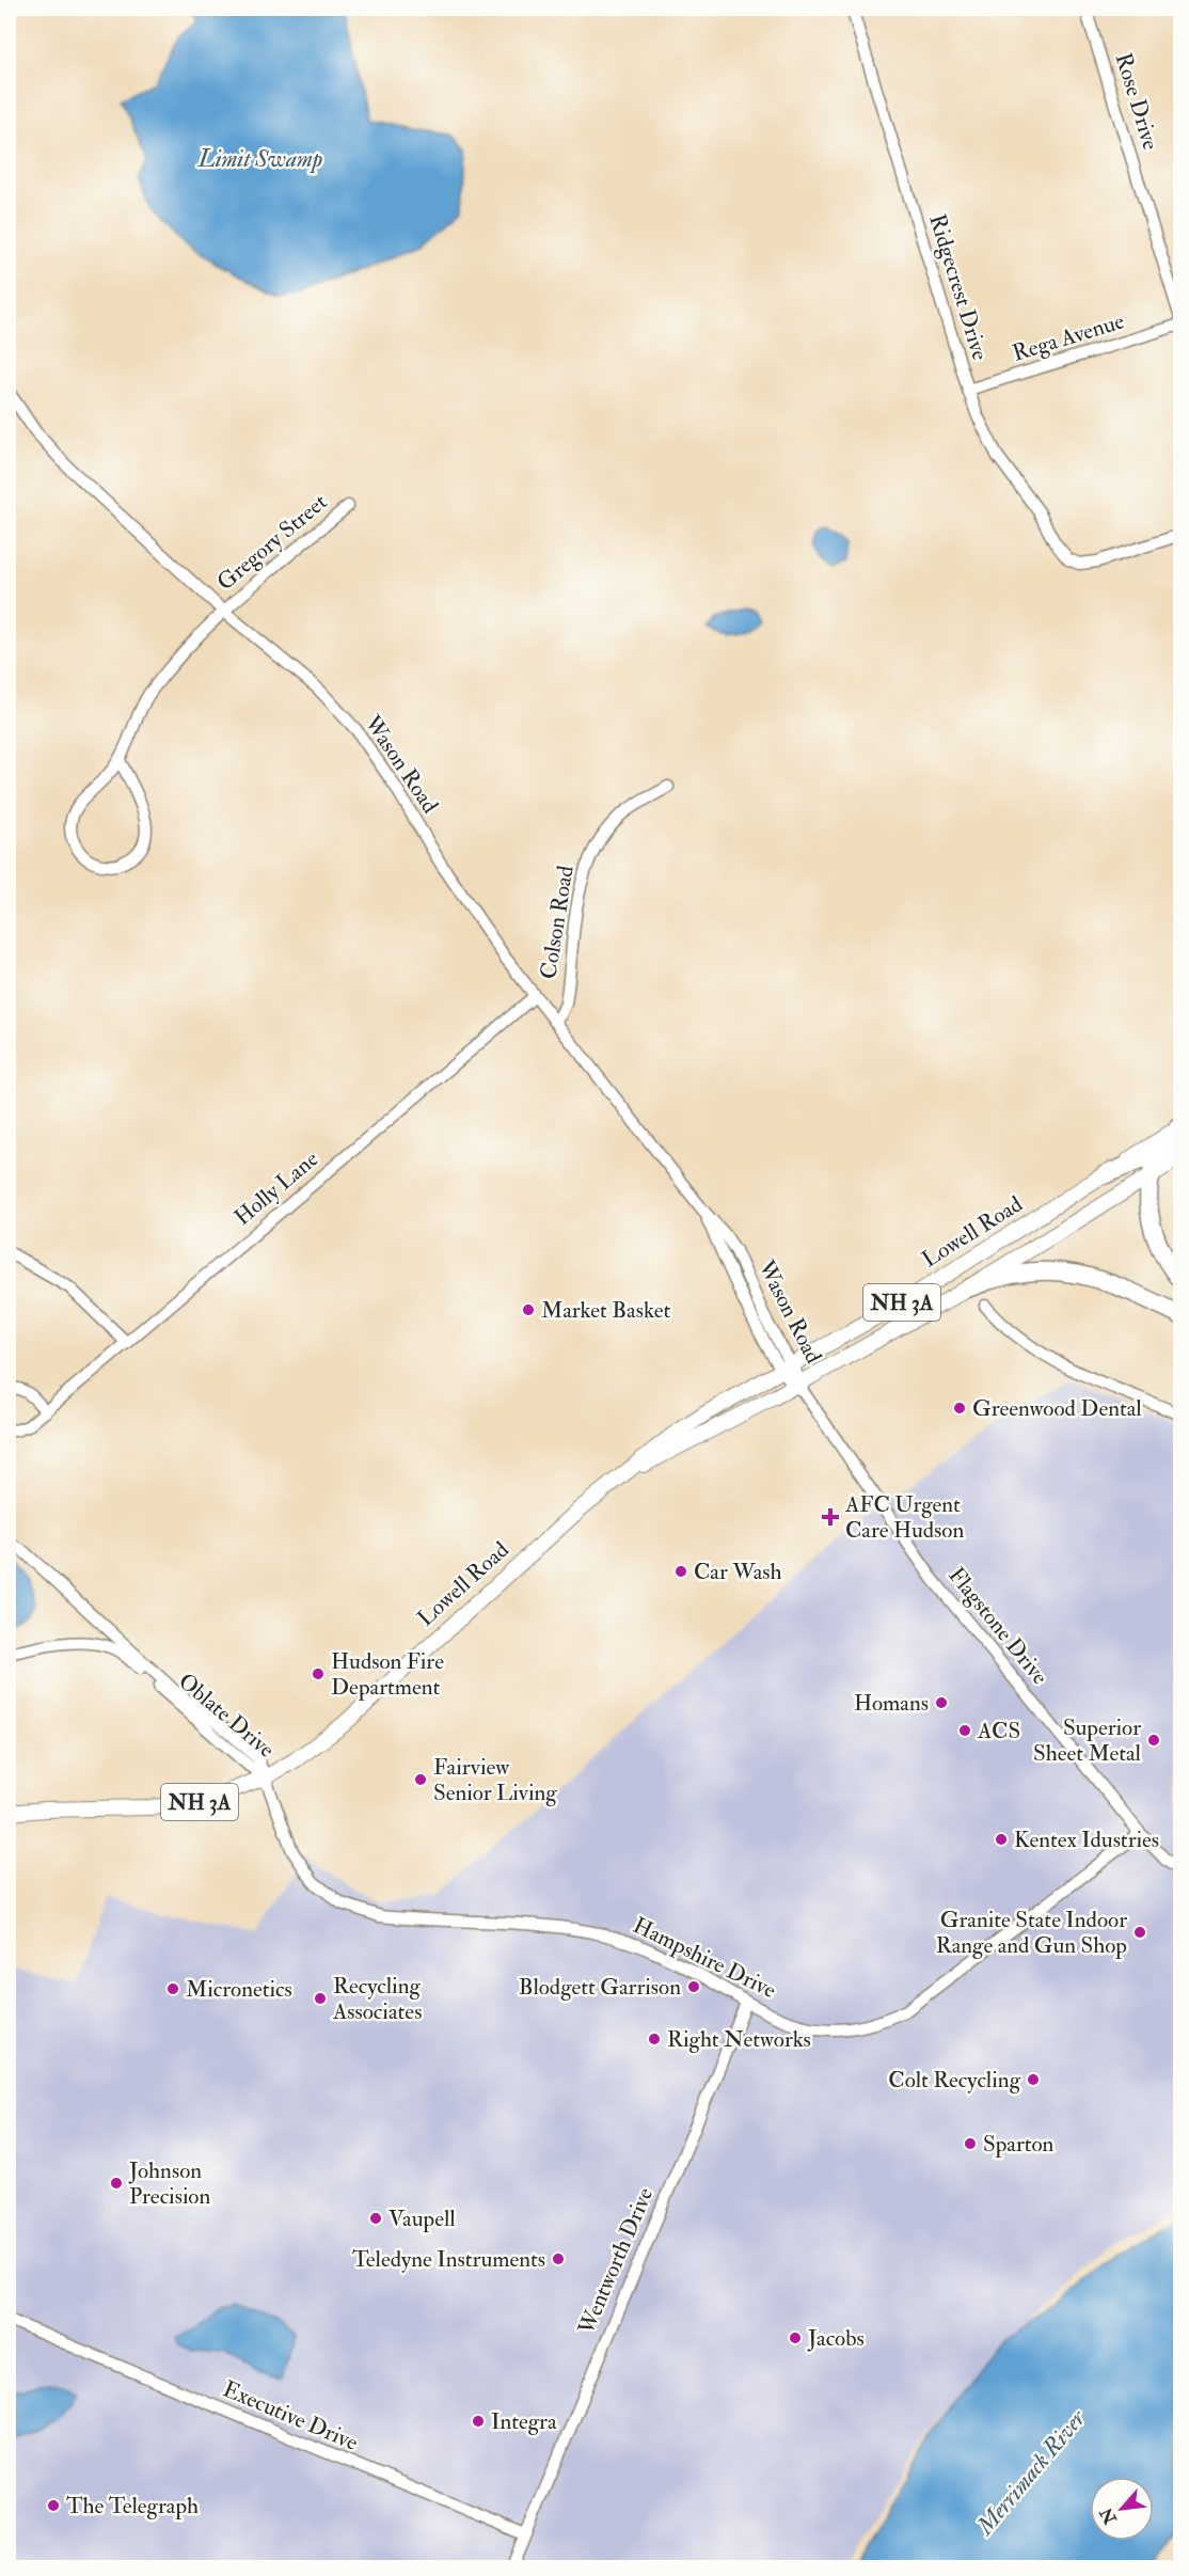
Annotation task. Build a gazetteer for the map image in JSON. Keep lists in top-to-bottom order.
{
  "streets": {
    "main road": ["Lowell Road", "NH 3A"],
    "street": [
      "Rose Drive",
      "Ridgecrest Drive",
      "Rega Avenue",
      "Gregory Street",
      "Wason Road",
      "Colson Road",
      "Holly Lane",
      "Flagstone Drive",
      "Oblate Drive",
      "Hampshire Drive",
      "Wentworth Drive",
      "Executive Drive"
    ]
  },
  "crossings": [
    ["Ridgecrest Drive", "Rega Avenue"],
    ["Gregory Street", "Wason Road"],
    ["Wason Road", "Colson Road"],
    ["Wason Road", "Holly Lane"],
    ["Wason Road", "Lowell Road"],
    ["Wason Road", "Flagstone Drive"],
    ["Lowell Road", "Flagstone Drive"],
    ["Lowell Road", "Oblate Drive"],
    ["Lowell Road", "Hampshire Drive"],
    ["Flagstone Drive", "Hampshire Drive"],
    ["Oblate Drive", "Hampshire Drive"],
    ["Hampshire Drive", "Wentworth Drive"],
    ["Wentworth Drive", "Executive Drive"]
  ],
  "water": ["Limit Swamp", "Merrimack River"],
  "places": {
    "other": [
      "Market Basket",
      "Greenwood Dental",
      "Car Wash",
      "Hudson Fire Department",
      "Homans",
      "ACS",
      "Superior Sheet Metal",
      "Fairview Senior Living",
      "Kentex Idustries",
      "Granite State Indoor Range and Gun Shop",
      "Blodgett Garrison",
      "Micronetics",
      "Recycling Associates",
      "Right Networks",
      "Colt Recycling",
      "Sparton",
      "Johnson Precision",
      "Vaupell",
      "Teledyne Instruments",
      "Jacobs",
      "Integra",
      "The Telegraph"
    ],
    "health": ["AFC Urgent Care Hudson"]
  },
  "north": "bottom left"
}
